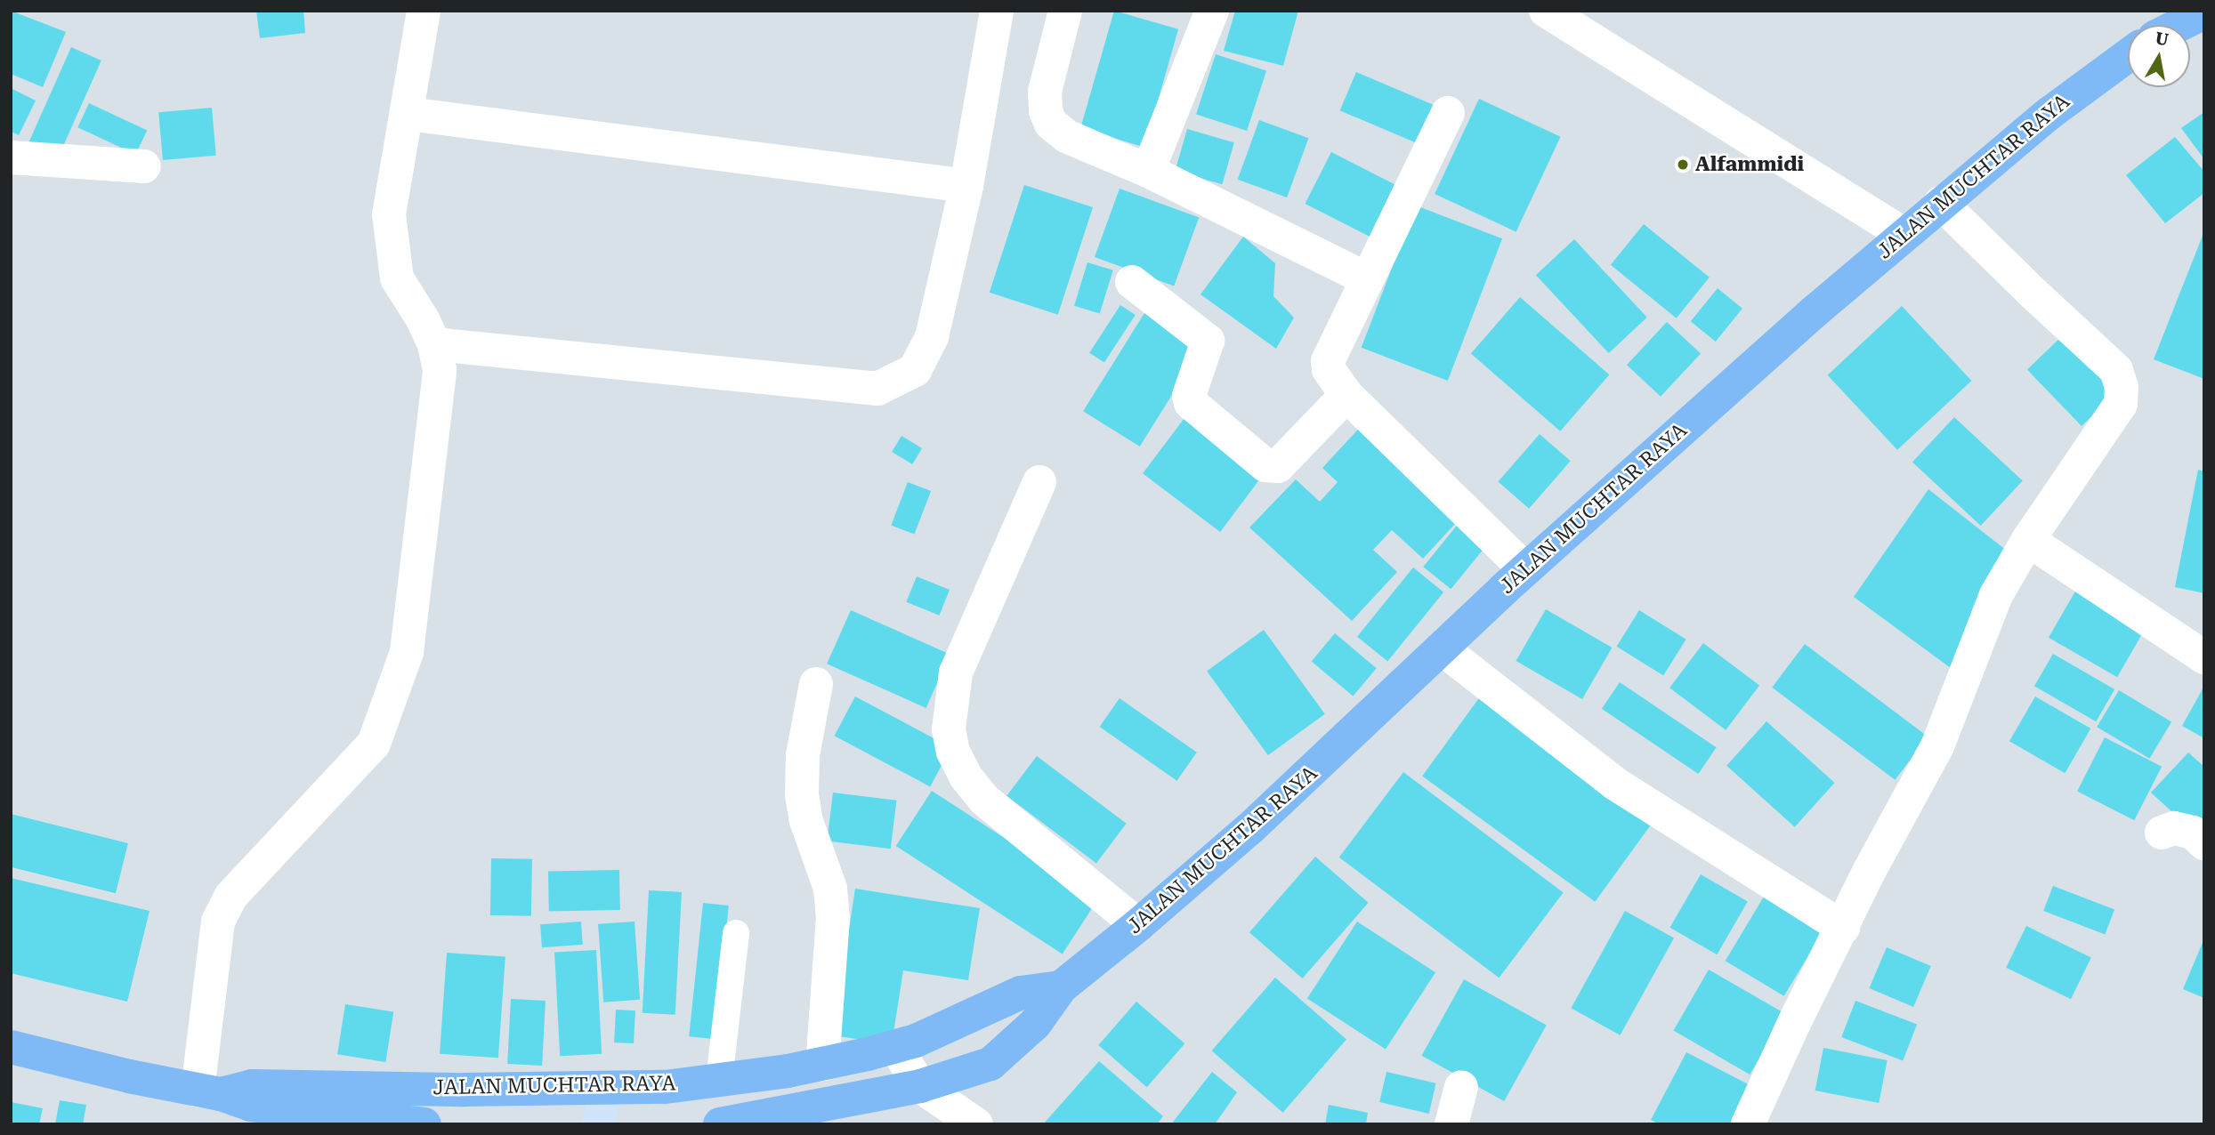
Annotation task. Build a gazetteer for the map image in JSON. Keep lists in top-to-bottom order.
{
  "streets": {
    "highway": ["JALAN MUCHTAR RAYA"]
  },
  "places": ["Alfammidi"],
  "north": "top"
}
